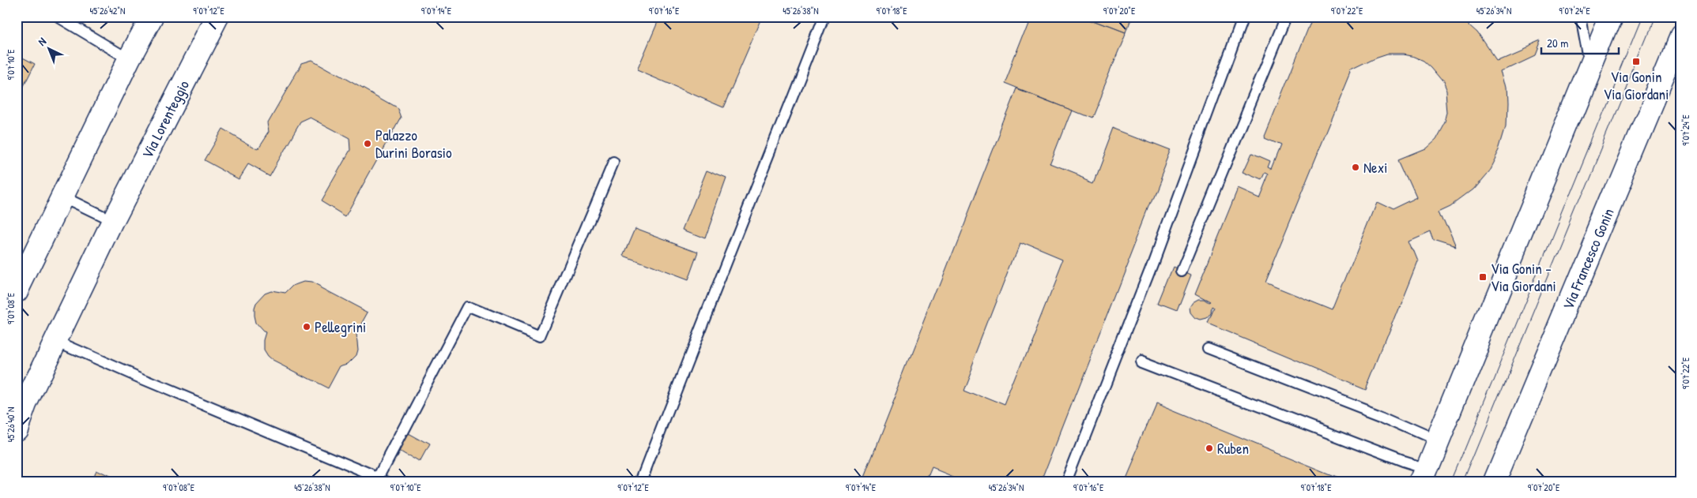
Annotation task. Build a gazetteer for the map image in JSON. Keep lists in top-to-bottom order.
{
  "streets": {
    "street": ["Via Lorenteggio", "Via Francesco Gonin"]
  },
  "places": {
    "transit": ["Via Gonin Via Giordani", "Via Gonin - Via Giordani"],
    "other": [
      "Palazzo Durini Borasio",
      "Nexi",
      "Pellegrini",
      "Ruben"
    ]
  },
  "scale_bar": "20 m",
  "north": "top left",
  "coordinates": [
    "45°26'42\"N",
    "9°07'12\"E",
    "9°07'14\"E",
    "9°07'16\"E",
    "45°26'38\"N",
    "9°07'18\"E",
    "9°07'20\"E",
    "9°07'22\"E",
    "45°26'34\"N",
    "9°07'24\"E",
    "9°07'10\"E",
    "9°07'08\"E",
    "45°26'40\"N"
  ]
}
